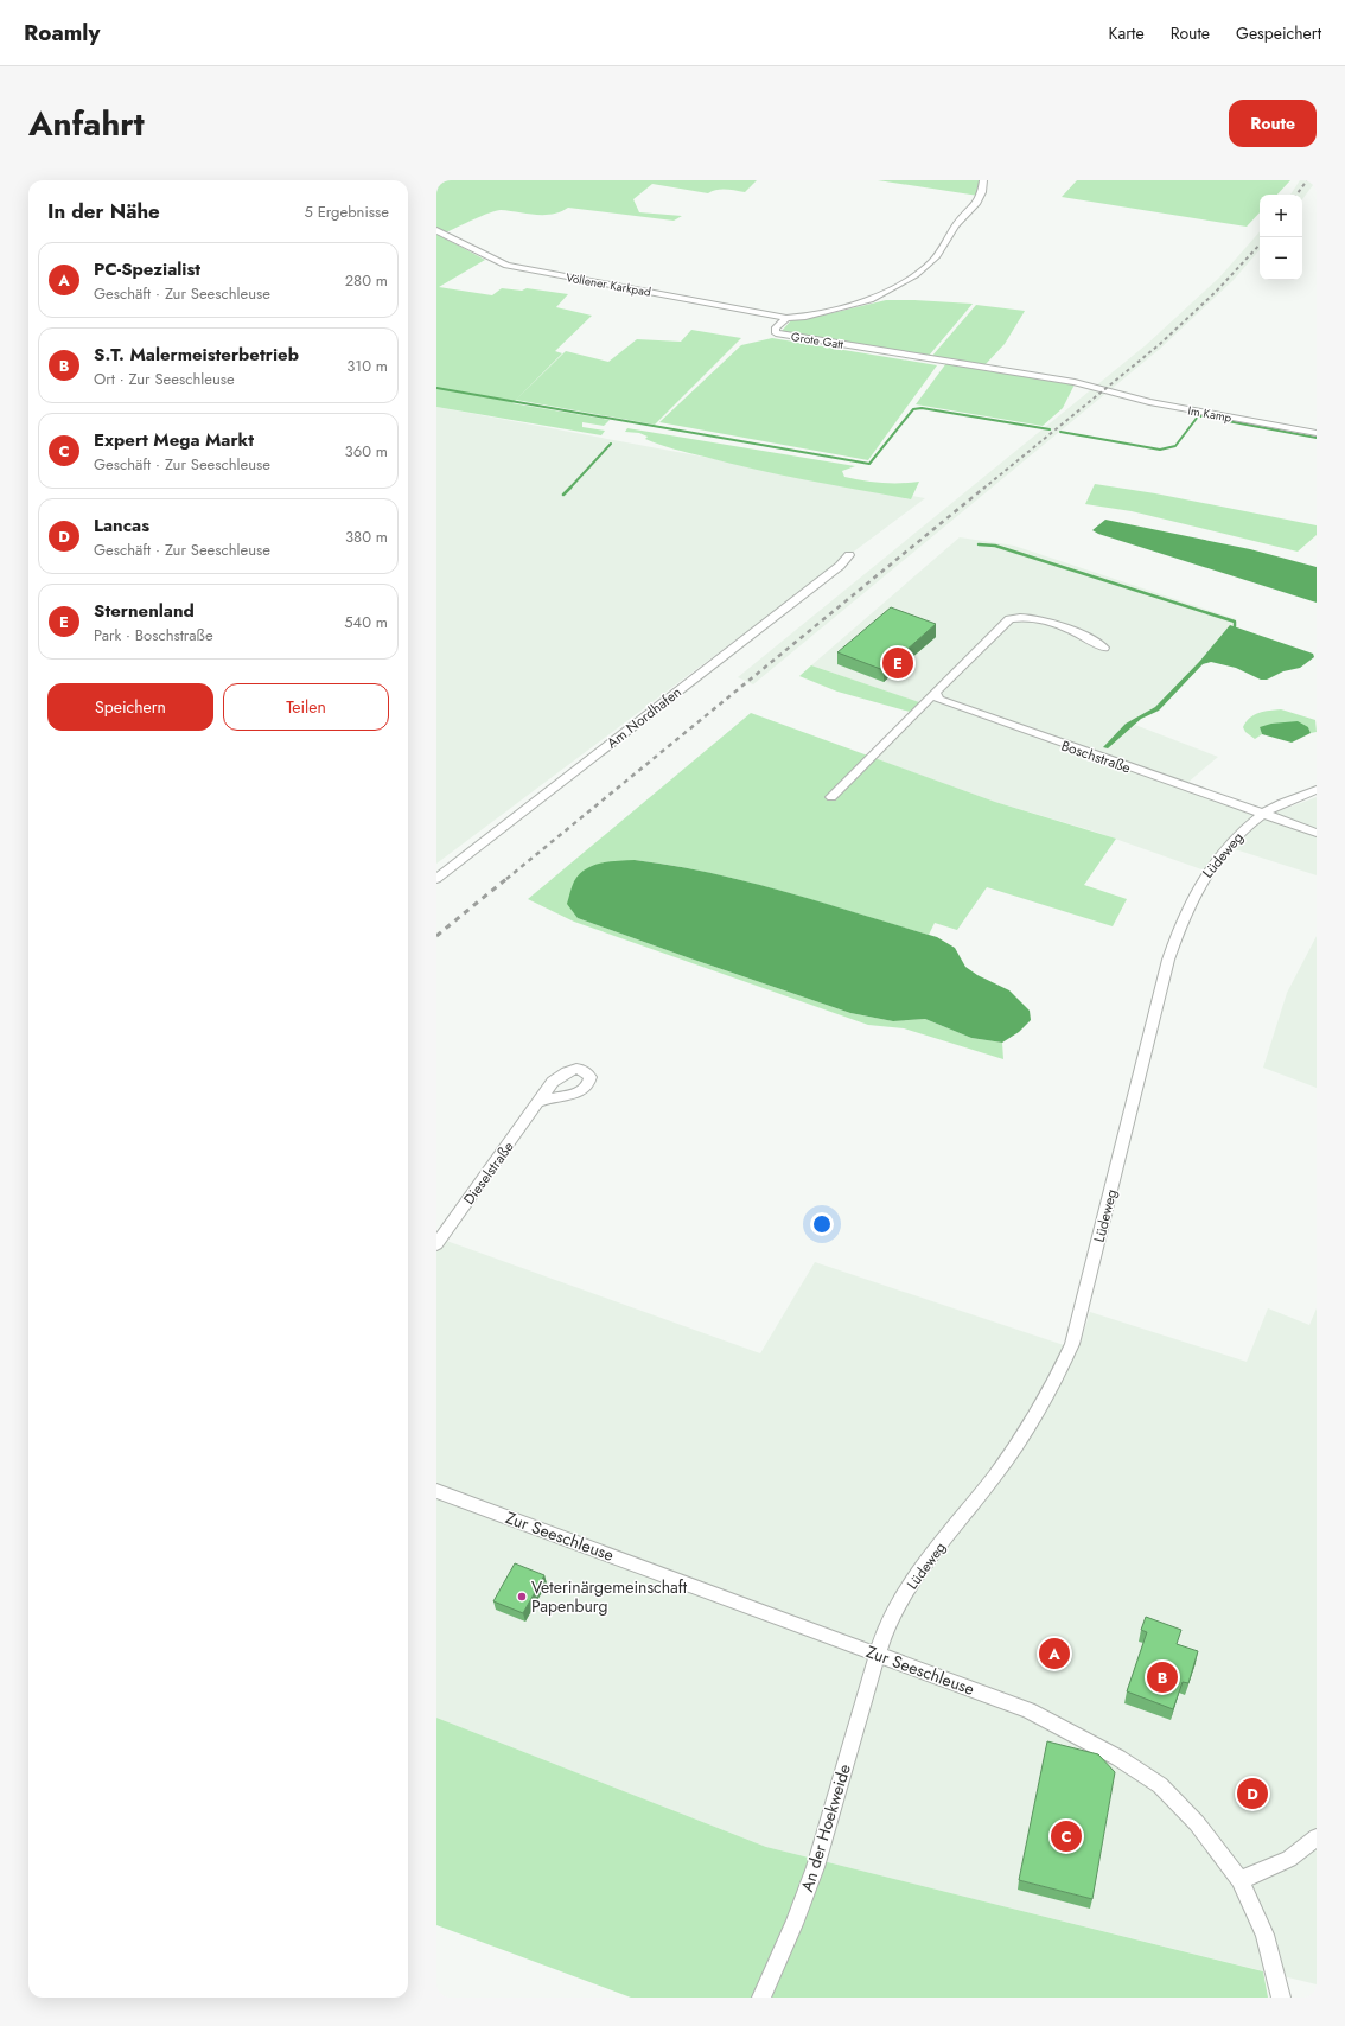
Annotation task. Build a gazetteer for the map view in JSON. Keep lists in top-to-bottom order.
{
  "streets": {
    "street": [
      "Völlener Karkpad",
      "Grote Gatt",
      "Im Kamp",
      "Am Nordhafen",
      "Boschstraße",
      "Lüdeweg",
      "Dieselstraße",
      "Zur Seeschleuse",
      "An der Hoekweide"
    ]
  },
  "crossings": [
    ["Völlener Karkpad", "Grote Gatt"],
    ["Grote Gatt", "Im Kamp"],
    ["Boschstraße", "Lüdeweg"],
    ["Lüdeweg", "Zur Seeschleuse"],
    ["Lüdeweg", "An der Hoekweide"],
    ["Zur Seeschleuse", "An der Hoekweide"]
  ],
  "places": ["Veterinärgemeinschaft Papenburg"],
  "page": {
    "header": "Roamly",
    "nav": ["Karte", "Route", "Gespeichert"],
    "title": "Anfahrt",
    "buttons": [
      "Route",
      ["Speichern", "Teilen"]
    ],
    "heading": ["In der Nähe", "5 Ergebnisse"],
    "map_buttons": ["+", "−"],
    "list": [
      {
        "mark": "A",
        "name": "PC-Spezialist",
        "note": "Geschäft · Zur Seeschleuse",
        "value": "280 m"
      },
      {
        "mark": "B",
        "name": "S.T. Malermeisterbetrieb",
        "note": "Ort · Zur Seeschleuse",
        "value": "310 m"
      },
      {
        "mark": "C",
        "name": "Expert Mega Markt",
        "note": "Geschäft · Zur Seeschleuse",
        "value": "360 m"
      },
      {
        "mark": "D",
        "name": "Lancas",
        "note": "Geschäft · Zur Seeschleuse",
        "value": "380 m"
      },
      {
        "mark": "E",
        "name": "Sternenland",
        "note": "Park · Boschstraße",
        "value": "540 m"
      }
    ],
    "pins": [
      "E",
      "A",
      "B",
      "D",
      "C"
    ]
  }
}
